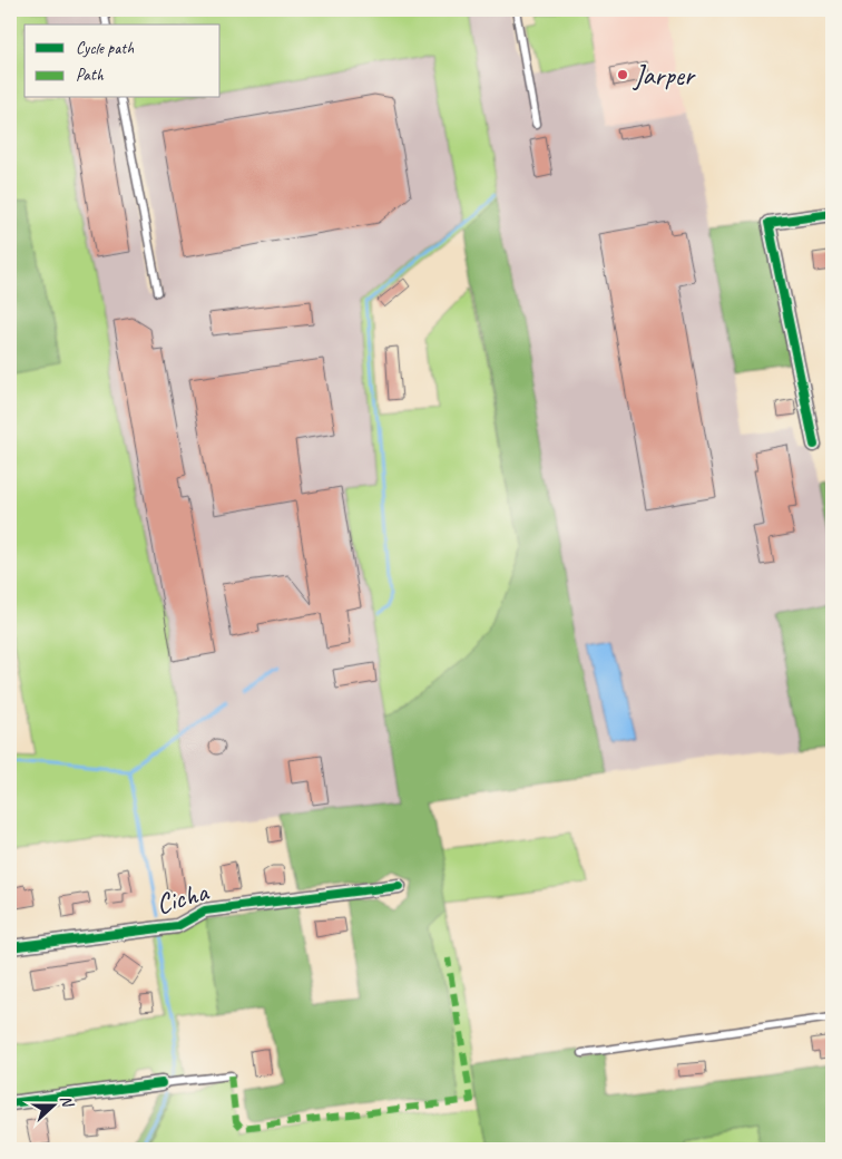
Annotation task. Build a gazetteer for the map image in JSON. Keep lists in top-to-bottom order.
{
  "streets": {
    "street": ["Cicha"]
  },
  "places": ["Jarper"],
  "legend": ["Cycle path", "Path"],
  "north": "right"
}
